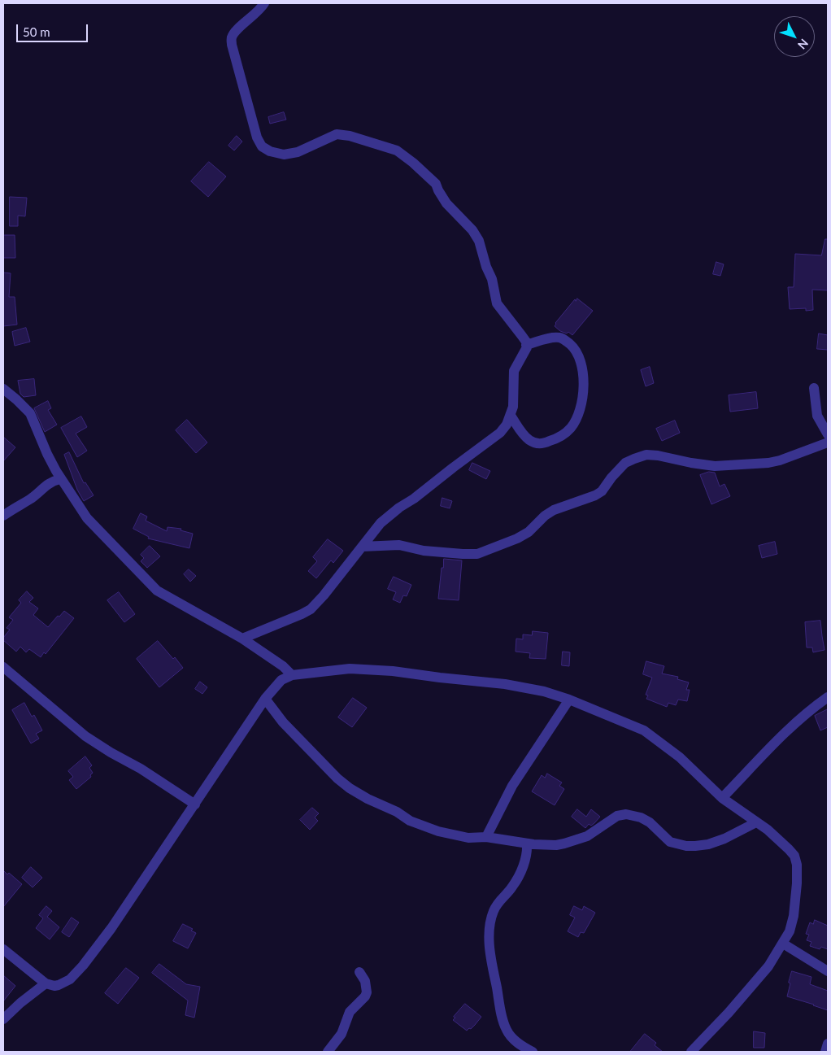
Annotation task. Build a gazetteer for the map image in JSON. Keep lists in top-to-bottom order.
{
  "scale_bar": "50 m",
  "north": "bottom right"
}
